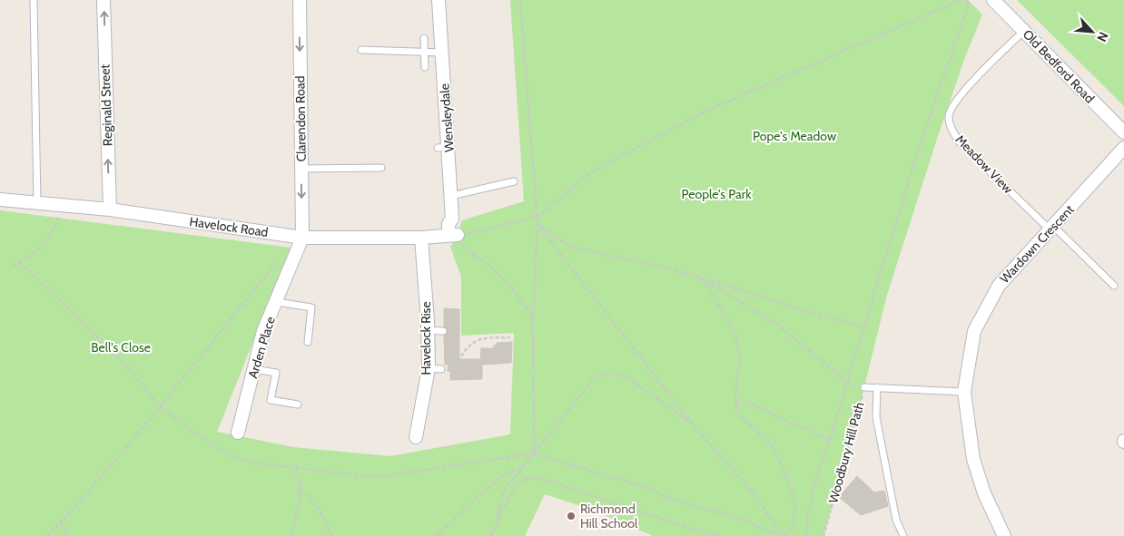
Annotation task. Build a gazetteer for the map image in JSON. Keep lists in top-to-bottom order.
{
  "streets": {
    "street": [
      "Old Bedford Road",
      "Reginald Street",
      "Wensleydale",
      "Clarendon Road",
      "Havelock Road",
      "Wardown Crescent",
      "Havelock Rise",
      "Arden Place"
    ],
    "lane": ["Meadow View", "Woodbury Hill Path"]
  },
  "crossings": [
    ["Old Bedford Road", "Meadow View"],
    ["Reginald Street", "Havelock Road"],
    ["Wensleydale", "Havelock Road"],
    ["Clarendon Road", "Havelock Road"],
    ["Clarendon Road", "Arden Place"],
    ["Meadow View", "Wardown Crescent"],
    ["Havelock Road", "Havelock Rise"],
    ["Havelock Road", "Arden Place"],
    ["Wardown Crescent", "Woodbury Hill Path"]
  ],
  "one_way": ["Reginald Street", "Clarendon Road"],
  "parks": ["Pope's Meadow", "People's Park", "Bell's Close"],
  "places": ["Richmond Hill School"],
  "north": "bottom right"
}
